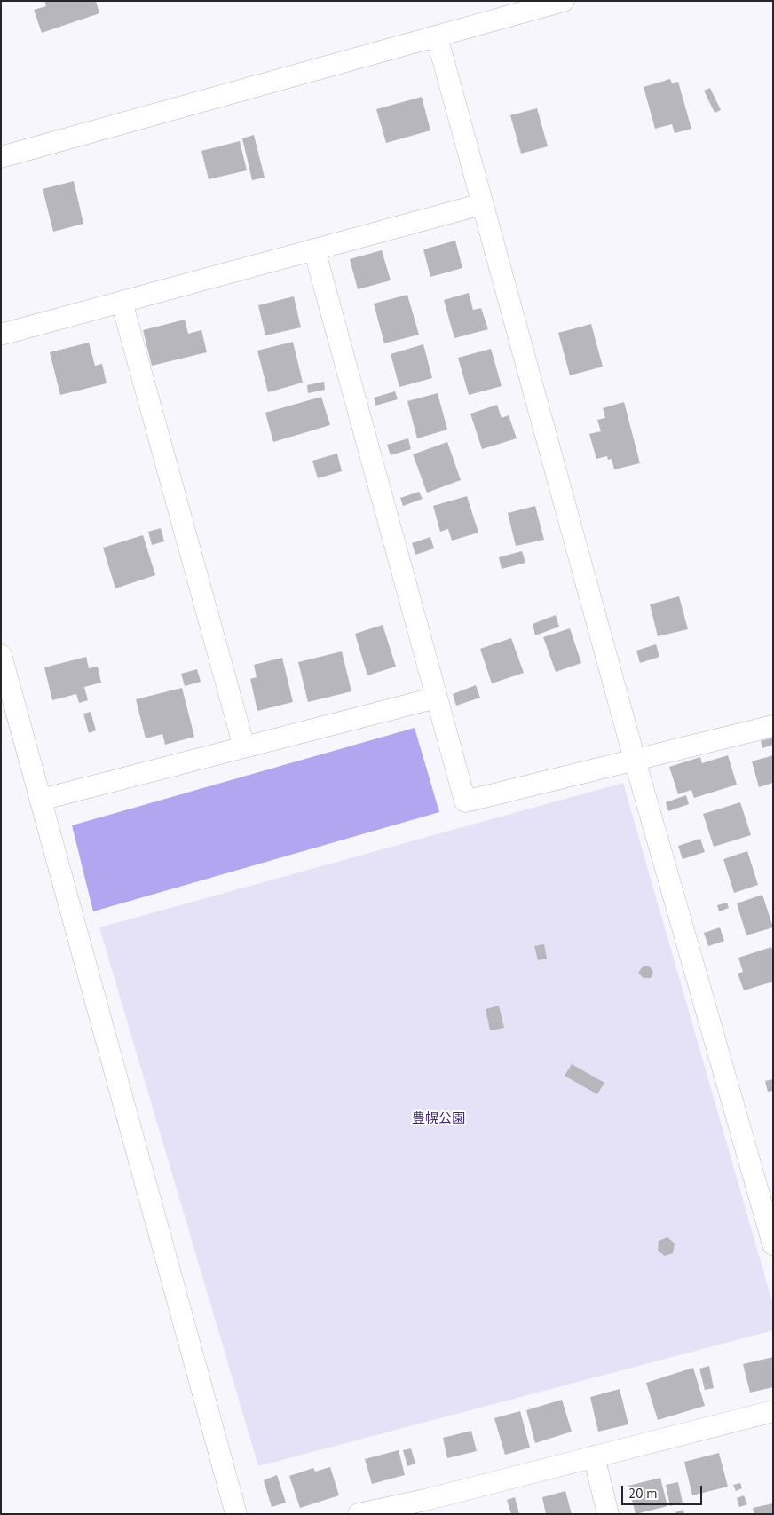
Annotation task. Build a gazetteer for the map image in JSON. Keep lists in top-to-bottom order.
{
  "parks": ["豊幌公園"],
  "scale_bar": "20 m"
}
